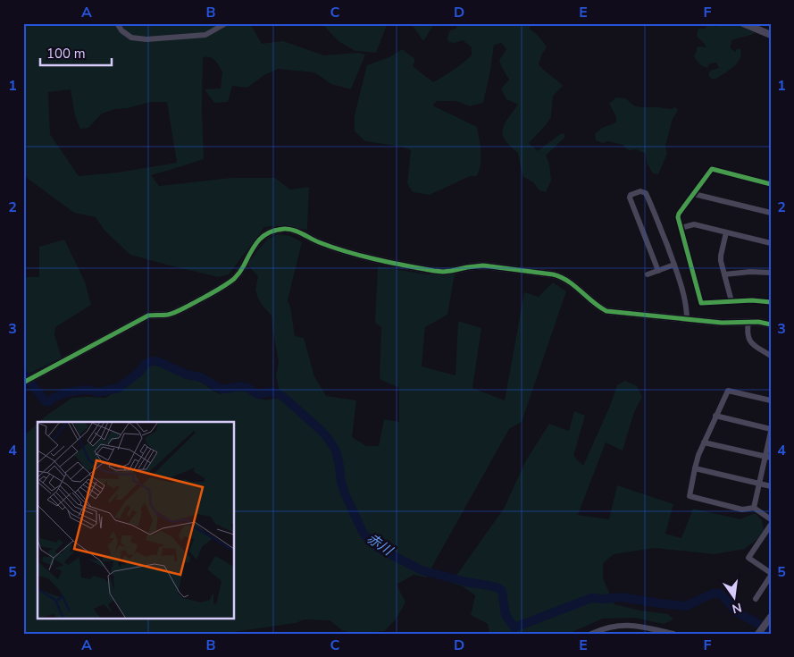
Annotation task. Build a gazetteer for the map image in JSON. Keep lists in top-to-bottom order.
{
  "water": ["赤川"],
  "scale_bar": "100 m",
  "north": "bottom",
  "grid": {
    "columns": [
      "A",
      "B",
      "C",
      "D",
      "E",
      "F"
    ],
    "rows": [
      "1",
      "2",
      "3",
      "4",
      "5"
    ]
  }
}
